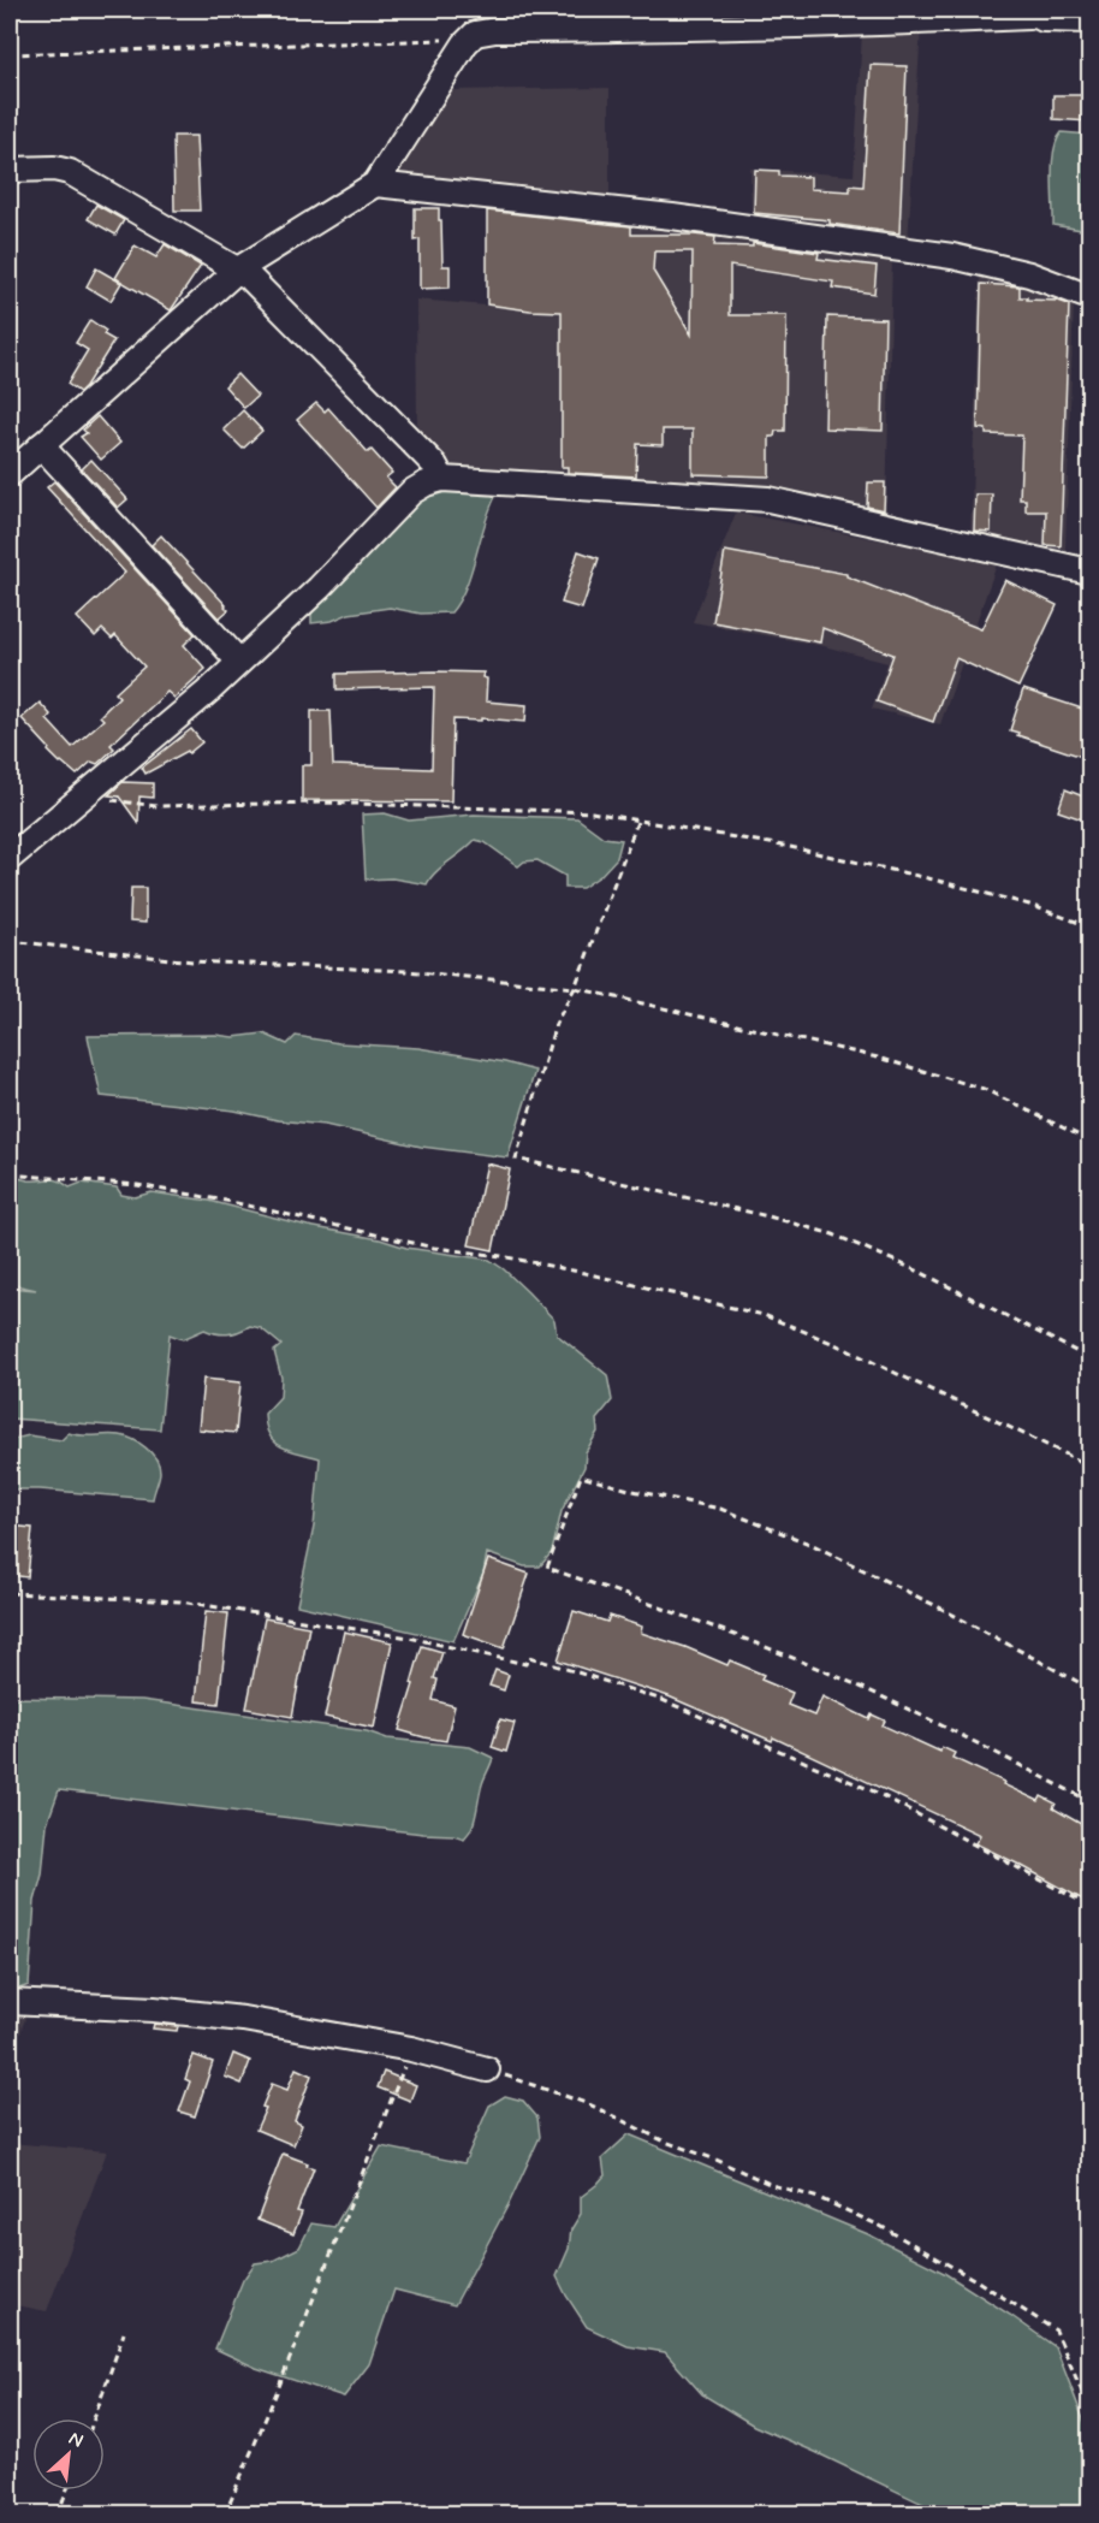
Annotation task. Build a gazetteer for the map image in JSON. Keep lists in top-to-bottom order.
{
  "north": "top right"
}
